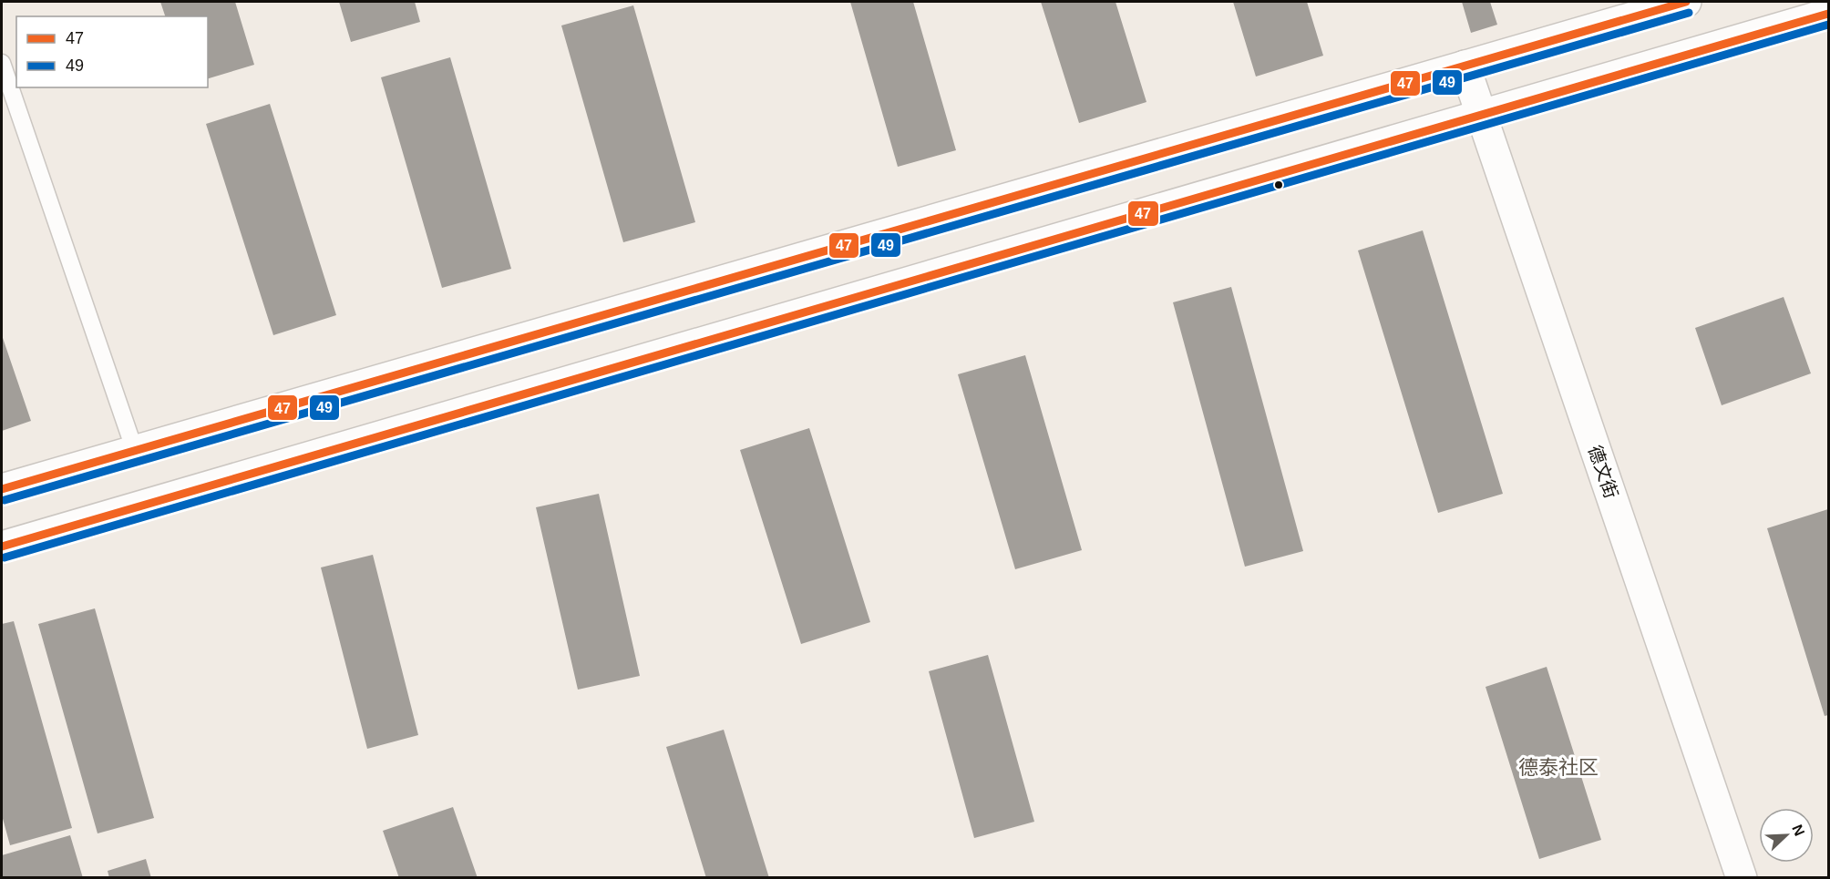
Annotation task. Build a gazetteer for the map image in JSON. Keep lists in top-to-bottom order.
{
  "streets": {
    "street": ["德文街"]
  },
  "districts": ["德泰社区"],
  "lines": ["transit line 47", "transit line 49"],
  "legend": ["47", "49"],
  "north": "top right"
}
